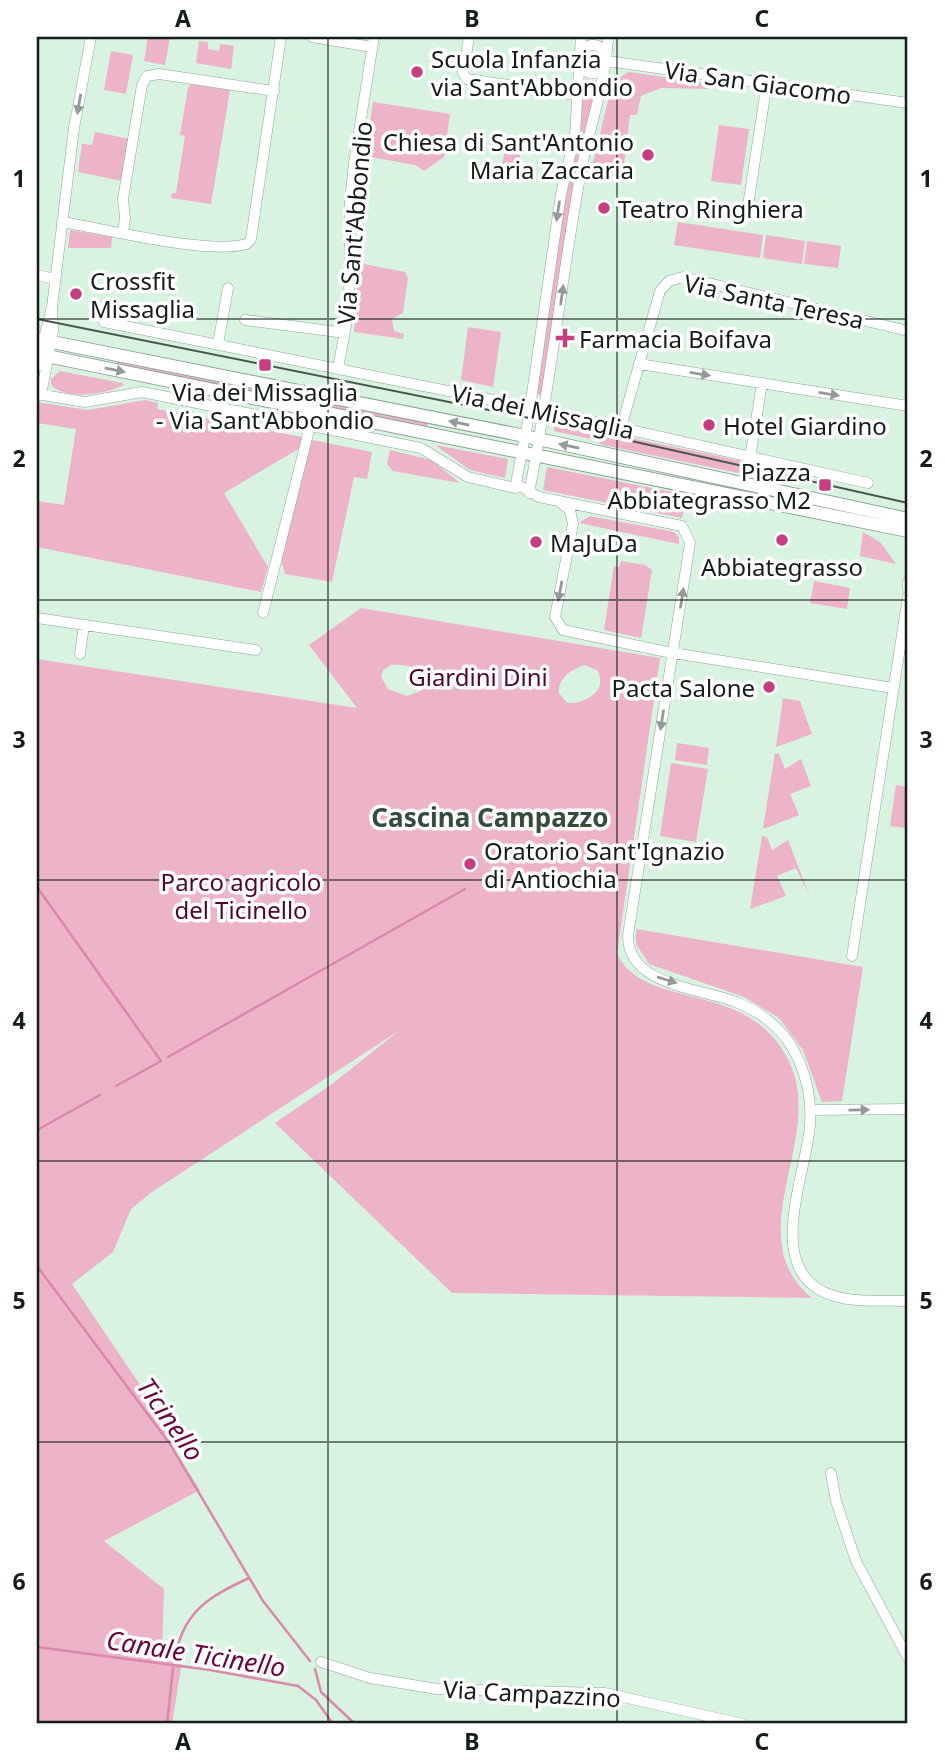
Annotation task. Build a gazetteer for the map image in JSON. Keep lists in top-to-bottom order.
{
  "streets": {
    "main road": ["Via dei Missaglia"],
    "street": [
      "Via San Giacomo",
      "Via Sant'Abbondio",
      "Via Santa Teresa",
      "Via Campazzino"
    ]
  },
  "crossings": [
    ["Via Sant'Abbondio", "Via dei Missaglia"],
    ["Via Santa Teresa", "Via dei Missaglia"]
  ],
  "districts": ["Cascina Campazzo"],
  "water": ["Ticinello", "Canale Ticinello"],
  "parks": ["Giardini Dini", "Parco agricolo del Ticinello"],
  "places": {
    "other": [
      "Scuola Infanzia via Sant'Abbondio",
      "Chiesa di Sant'Antonio Maria Zaccaria",
      "Teatro Ringhiera",
      "Crossfit Missaglia",
      "Hotel Giardino",
      "Abbiategrasso",
      "MaJuDa",
      "Pacta Salone",
      "Oratorio Sant'Ignazio di Antiochia"
    ],
    "health": ["Farmacia Boifava"],
    "transit": ["Via dei Missaglia - Via Sant'Abbondio", "Piazza Abbiategrasso M2"]
  },
  "grid": {
    "columns": ["A", "B", "C"],
    "rows": [
      "1",
      "2",
      "3",
      "4",
      "5",
      "6"
    ]
  }
}
